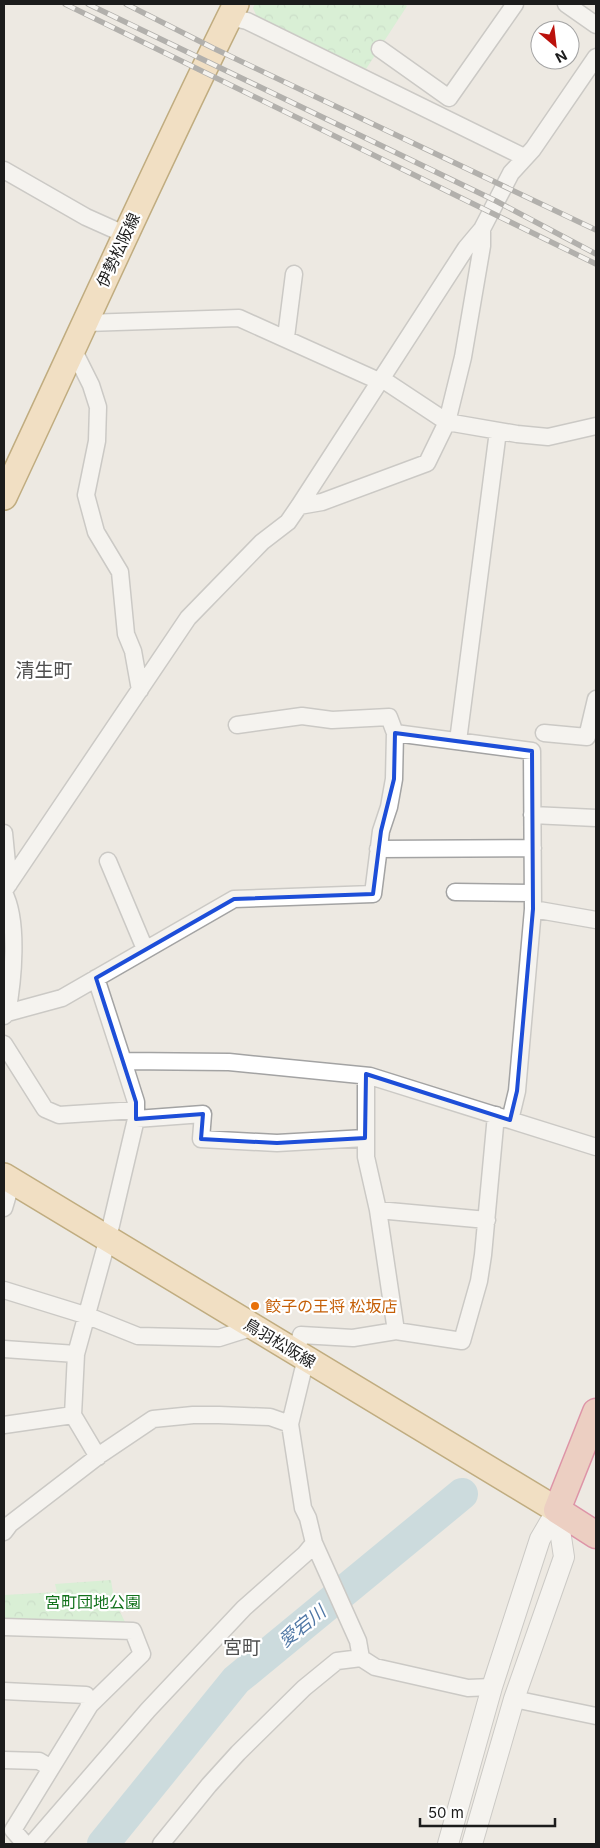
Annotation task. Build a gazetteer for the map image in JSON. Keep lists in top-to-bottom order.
{
  "streets": {
    "main road": ["伊勢松阪線", "鳥羽松阪線"]
  },
  "districts": ["清生町", "宮町"],
  "water": ["愛宕川"],
  "parks": ["宮町団地公園"],
  "places": ["餃子の王将 松坂店"],
  "scale_bar": "50 m",
  "north": "bottom right"
}
